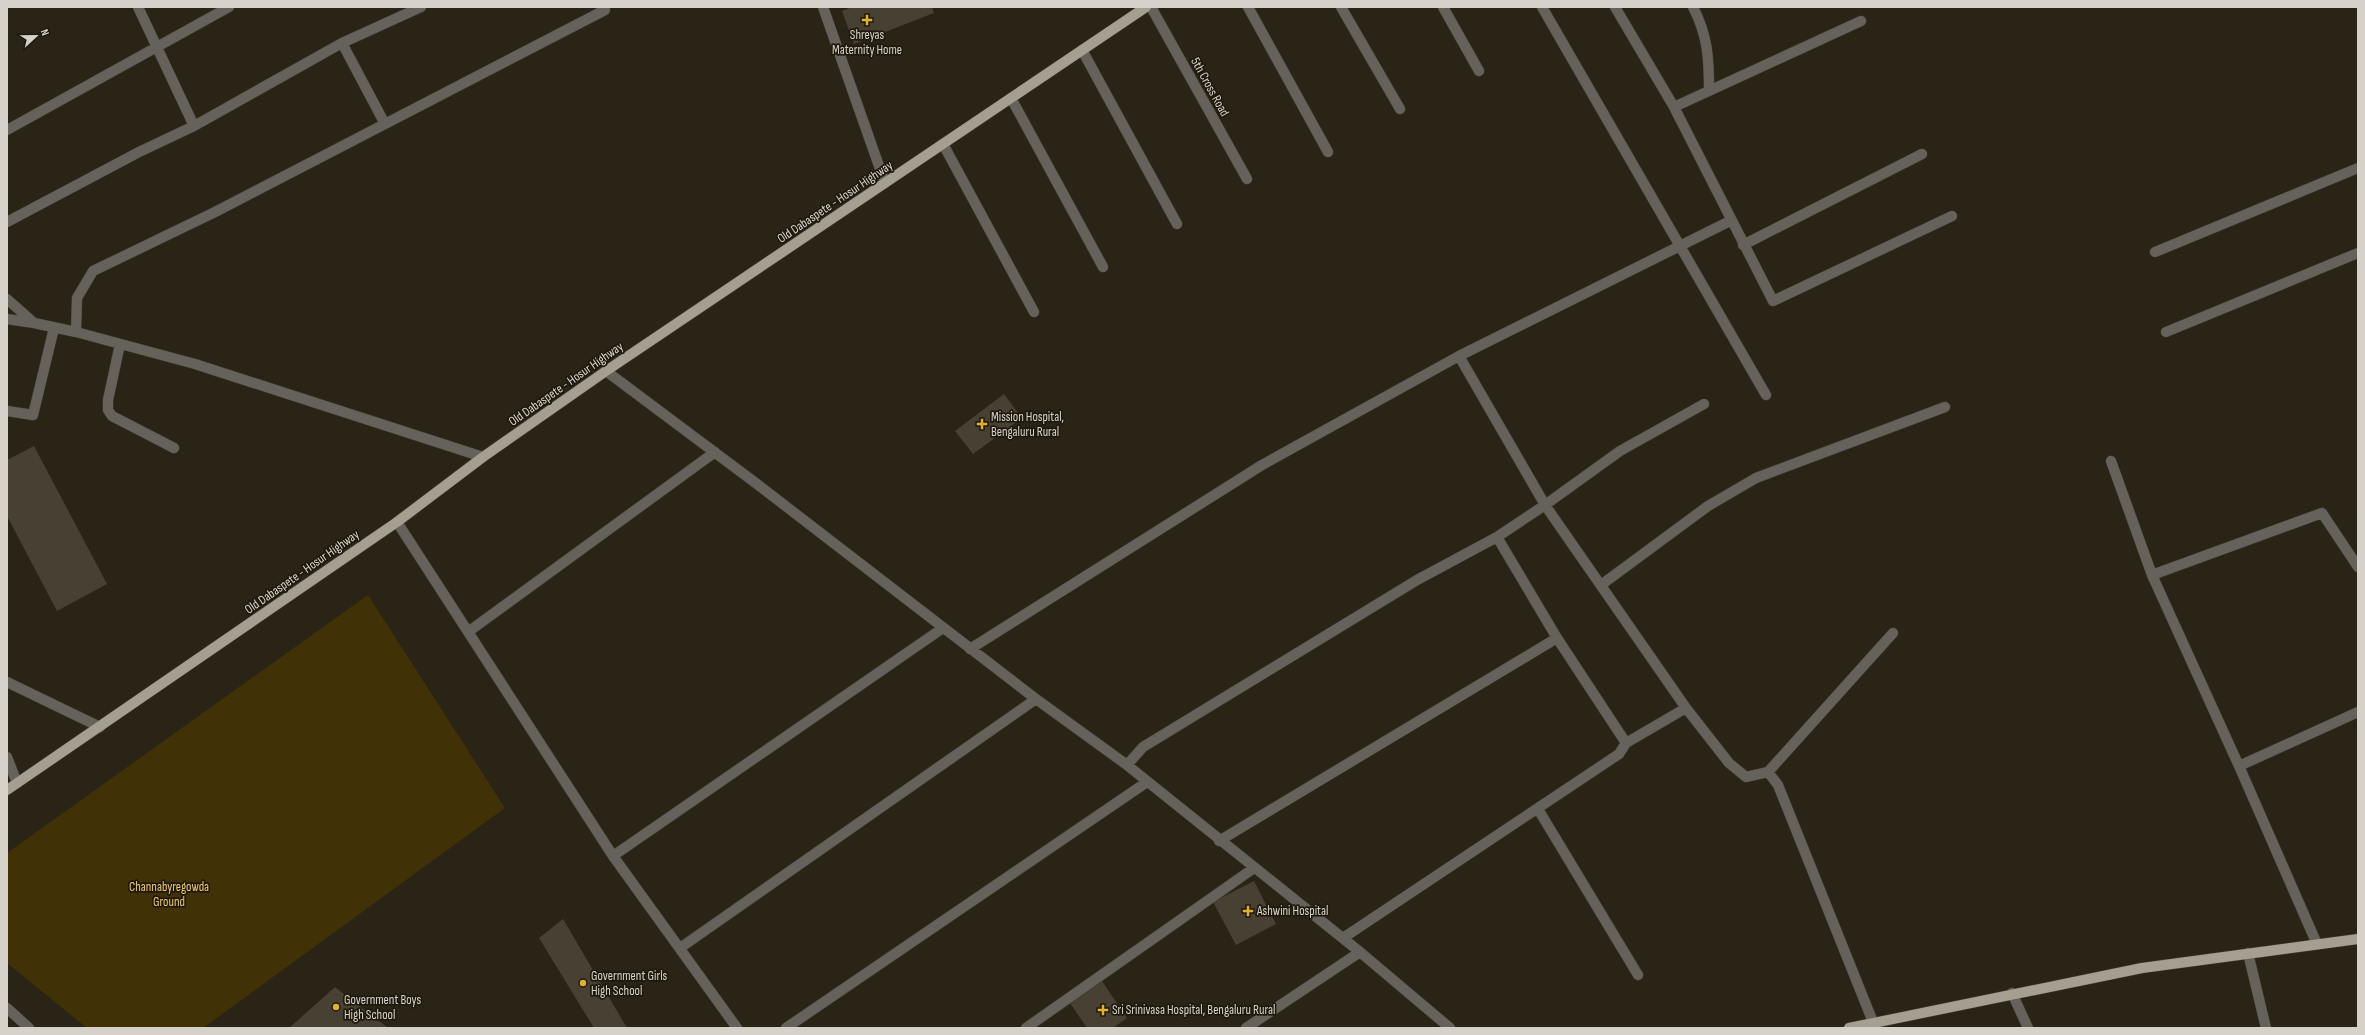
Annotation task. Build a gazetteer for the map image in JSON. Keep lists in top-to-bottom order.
{
  "streets": {
    "main road": ["Old Dabaspete - Hosur Highway"],
    "street": ["5th Cross Road"]
  },
  "parks": ["Channabyregowda Ground"],
  "places": {
    "health": [
      "Shreyas Maternity Home",
      "Mission Hospital, Bengaluru Rural",
      "Ashwini Hospital",
      "Sri Srinivasa Hospital, Bengaluru Rural"
    ],
    "other": ["Government Girls High School", "Government Boys High School"]
  },
  "north": "right"
}
